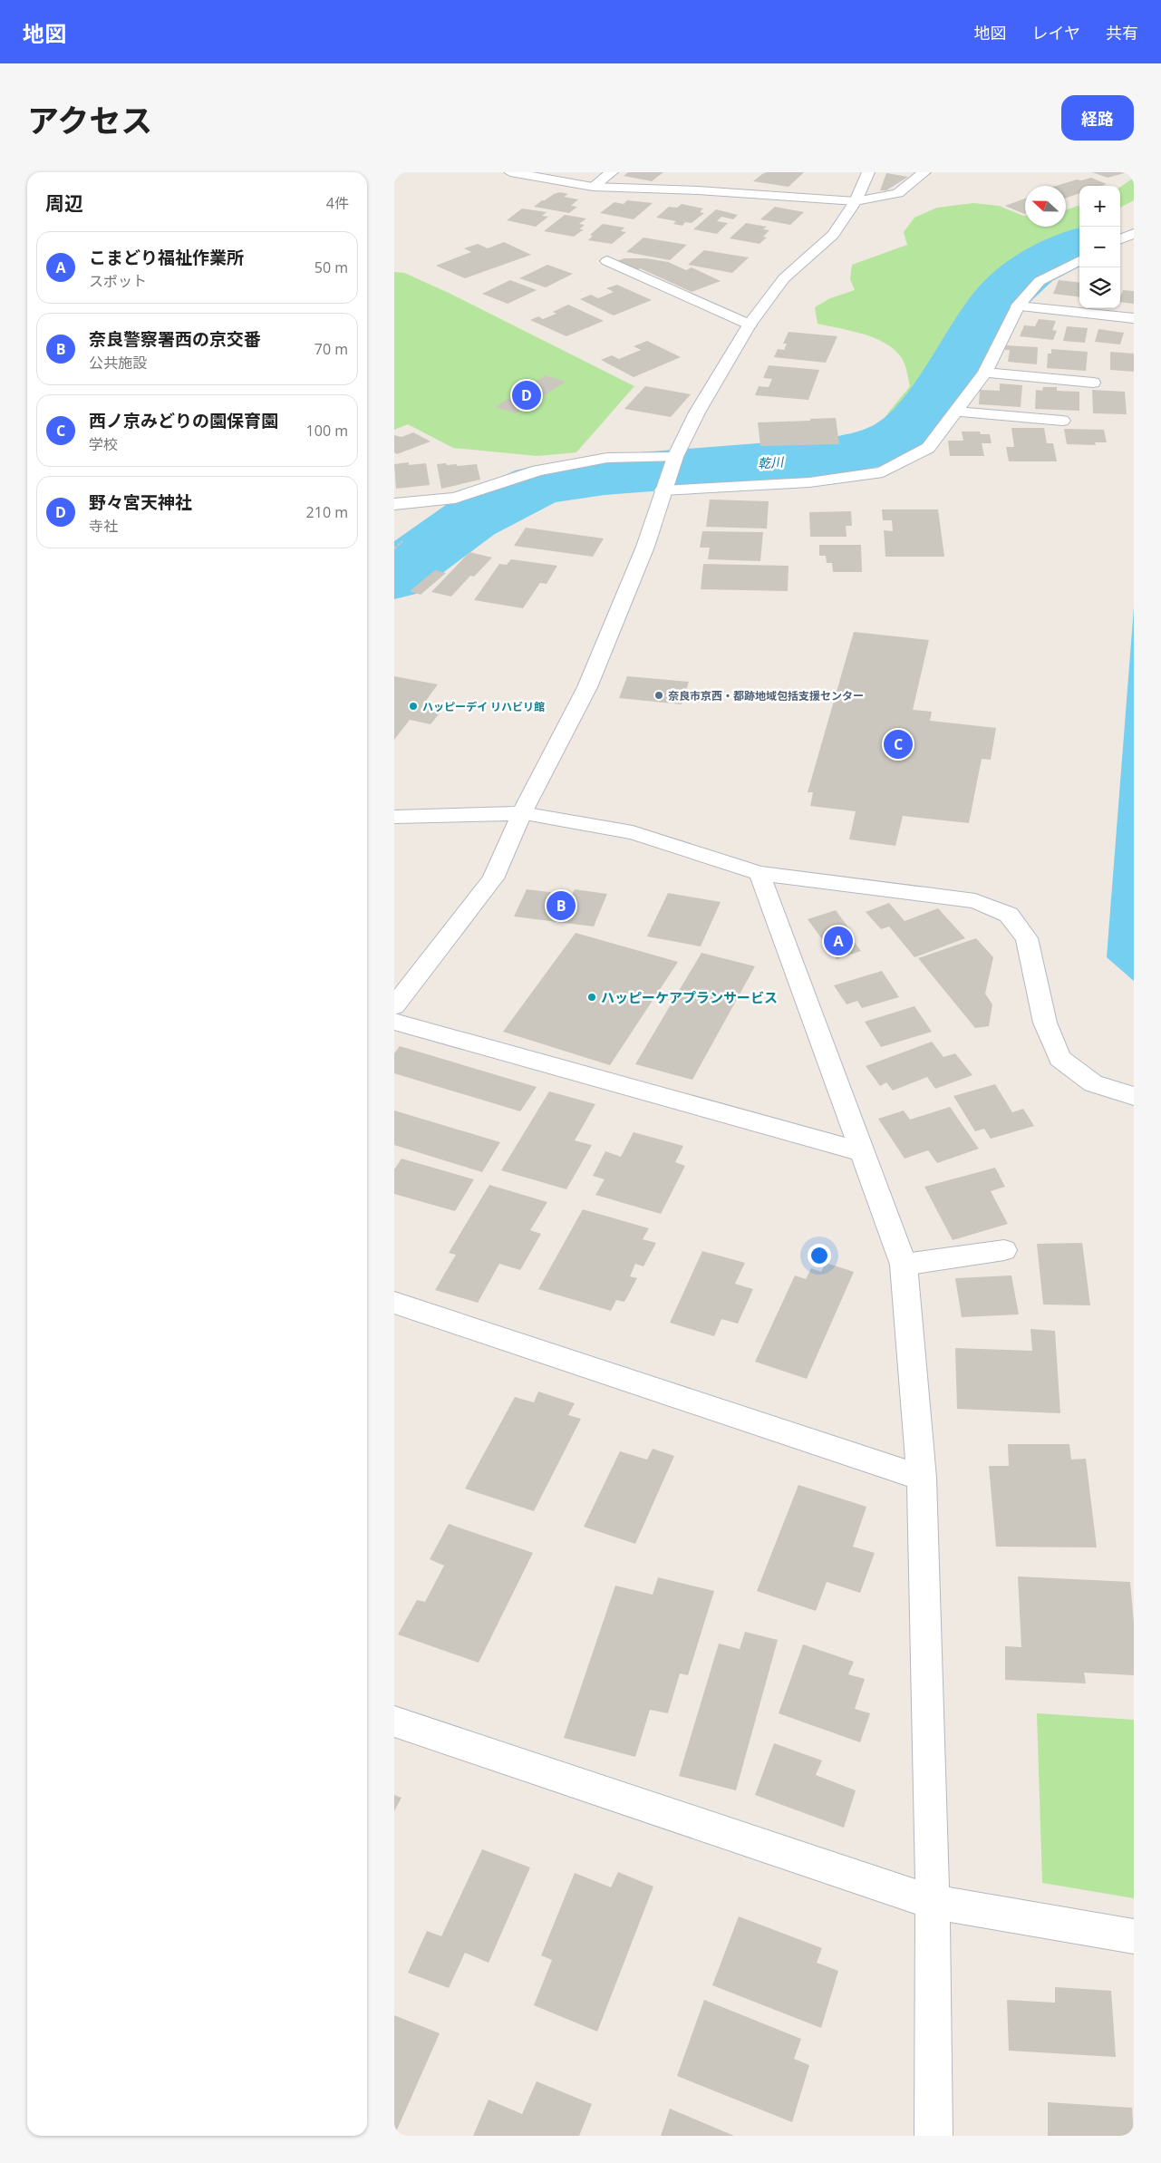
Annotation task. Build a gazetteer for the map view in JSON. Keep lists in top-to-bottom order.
{
  "water": ["乾川"],
  "places": ["奈良市京西・都跡地域包括支援センター", "ハッピーデイ リハビリ館", "ハッピーケアプランサービス"],
  "north": "left",
  "page": {
    "header": "地図",
    "nav": ["地図", "レイヤ", "共有"],
    "title": "アクセス",
    "buttons": "経路",
    "heading": ["周辺", "4件"],
    "map_buttons": ["+", "−"],
    "list": [
      {
        "mark": "A",
        "name": "こまどり福祉作業所",
        "note": "スポット",
        "value": "50 m"
      },
      {
        "mark": "B",
        "name": "奈良警察署西の京交番",
        "note": "公共施設",
        "value": "70 m"
      },
      {
        "mark": "C",
        "name": "西ノ京みどりの園保育園",
        "note": "学校",
        "value": "100 m"
      },
      {
        "mark": "D",
        "name": "野々宮天神社",
        "note": "寺社",
        "value": "210 m"
      }
    ],
    "pins": [
      "D",
      "C",
      "B",
      "A"
    ]
  }
}
